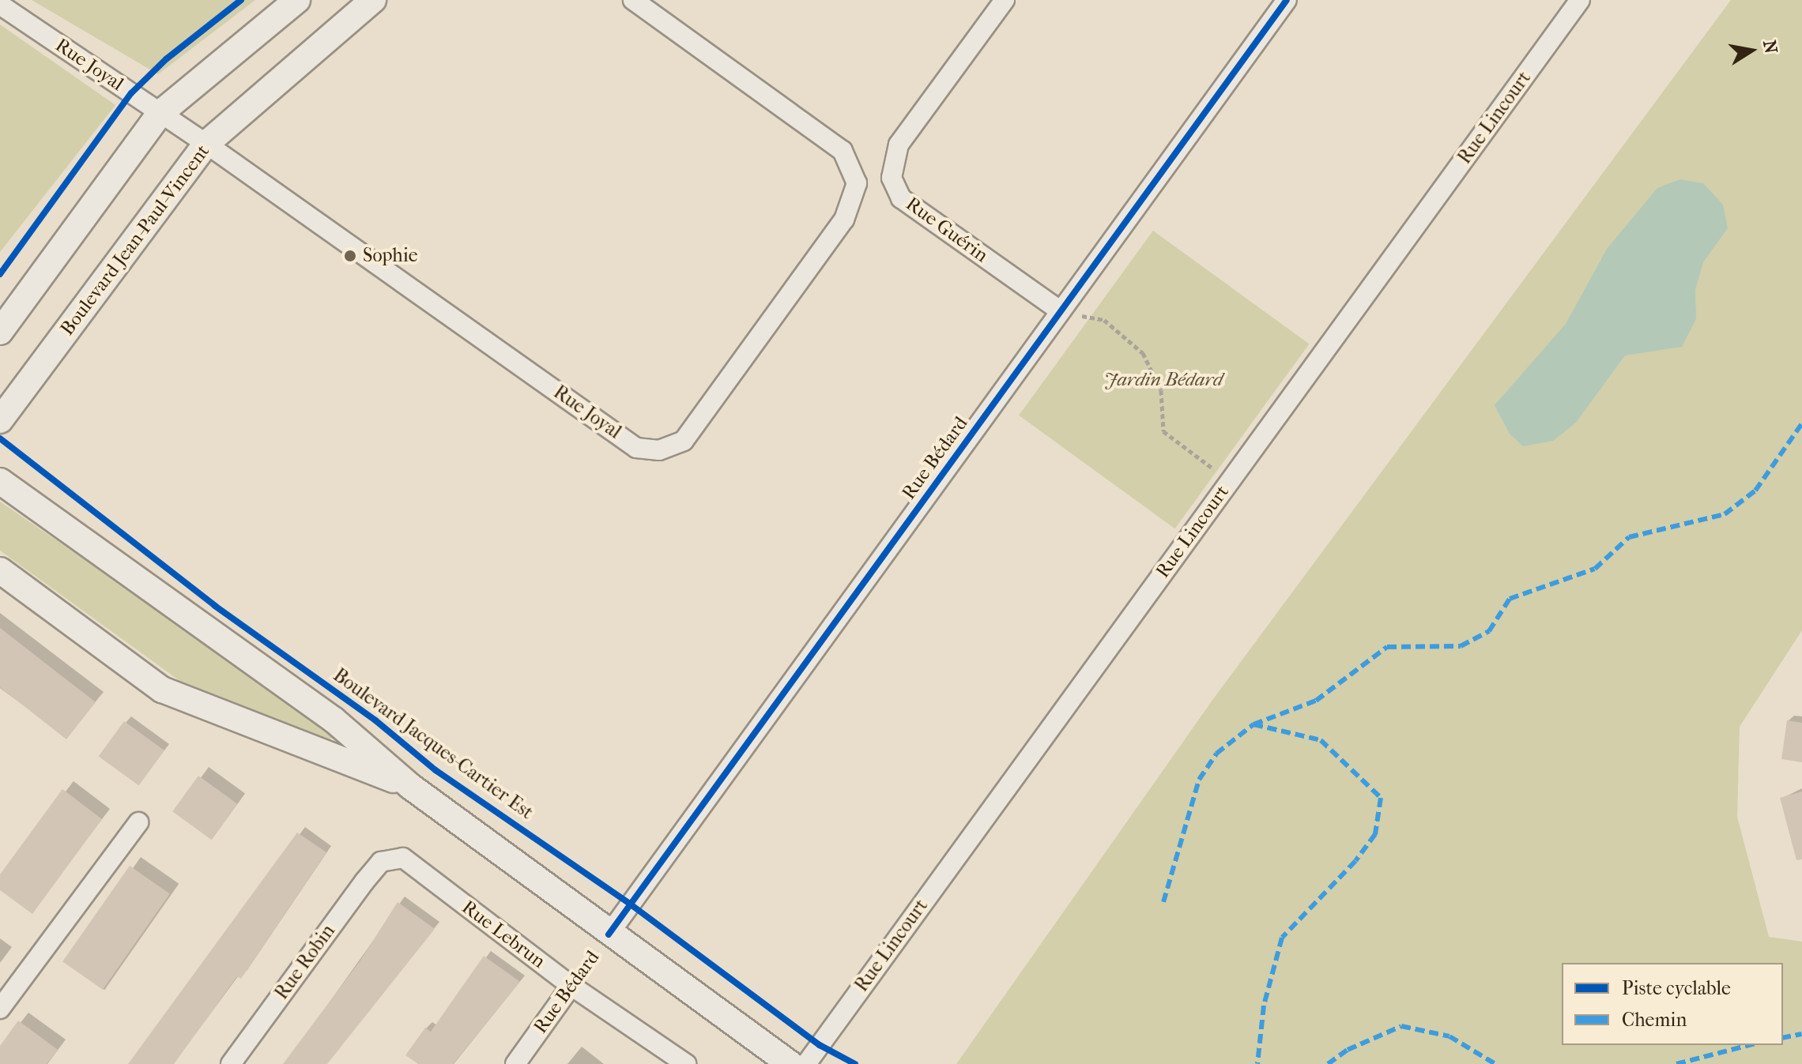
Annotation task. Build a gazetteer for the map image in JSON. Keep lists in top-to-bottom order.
{
  "streets": {
    "main road": ["Boulevard Jean-Paul-Vincent", "Boulevard Jacques-Cartier Est"],
    "street": [
      "Rue Joyal",
      "Rue Lincourt",
      "Rue Guérin",
      "Rue Bédard",
      "Rue Lebrun",
      "Rue Robin"
    ]
  },
  "crossings": [
    ["Rue Joyal", "Boulevard Jean-Paul-Vincent"],
    ["Rue Guérin", "Rue Bédard"],
    ["Rue Bédard", "Boulevard Jacques-Cartier Est"],
    ["Rue Bédard", "Rue Lebrun"],
    ["Rue Lebrun", "Rue Robin"]
  ],
  "parks": ["Jardin Bédard"],
  "places": ["Sophie"],
  "legend": ["Piste cyclable", "Chemin"],
  "north": "right"
}
